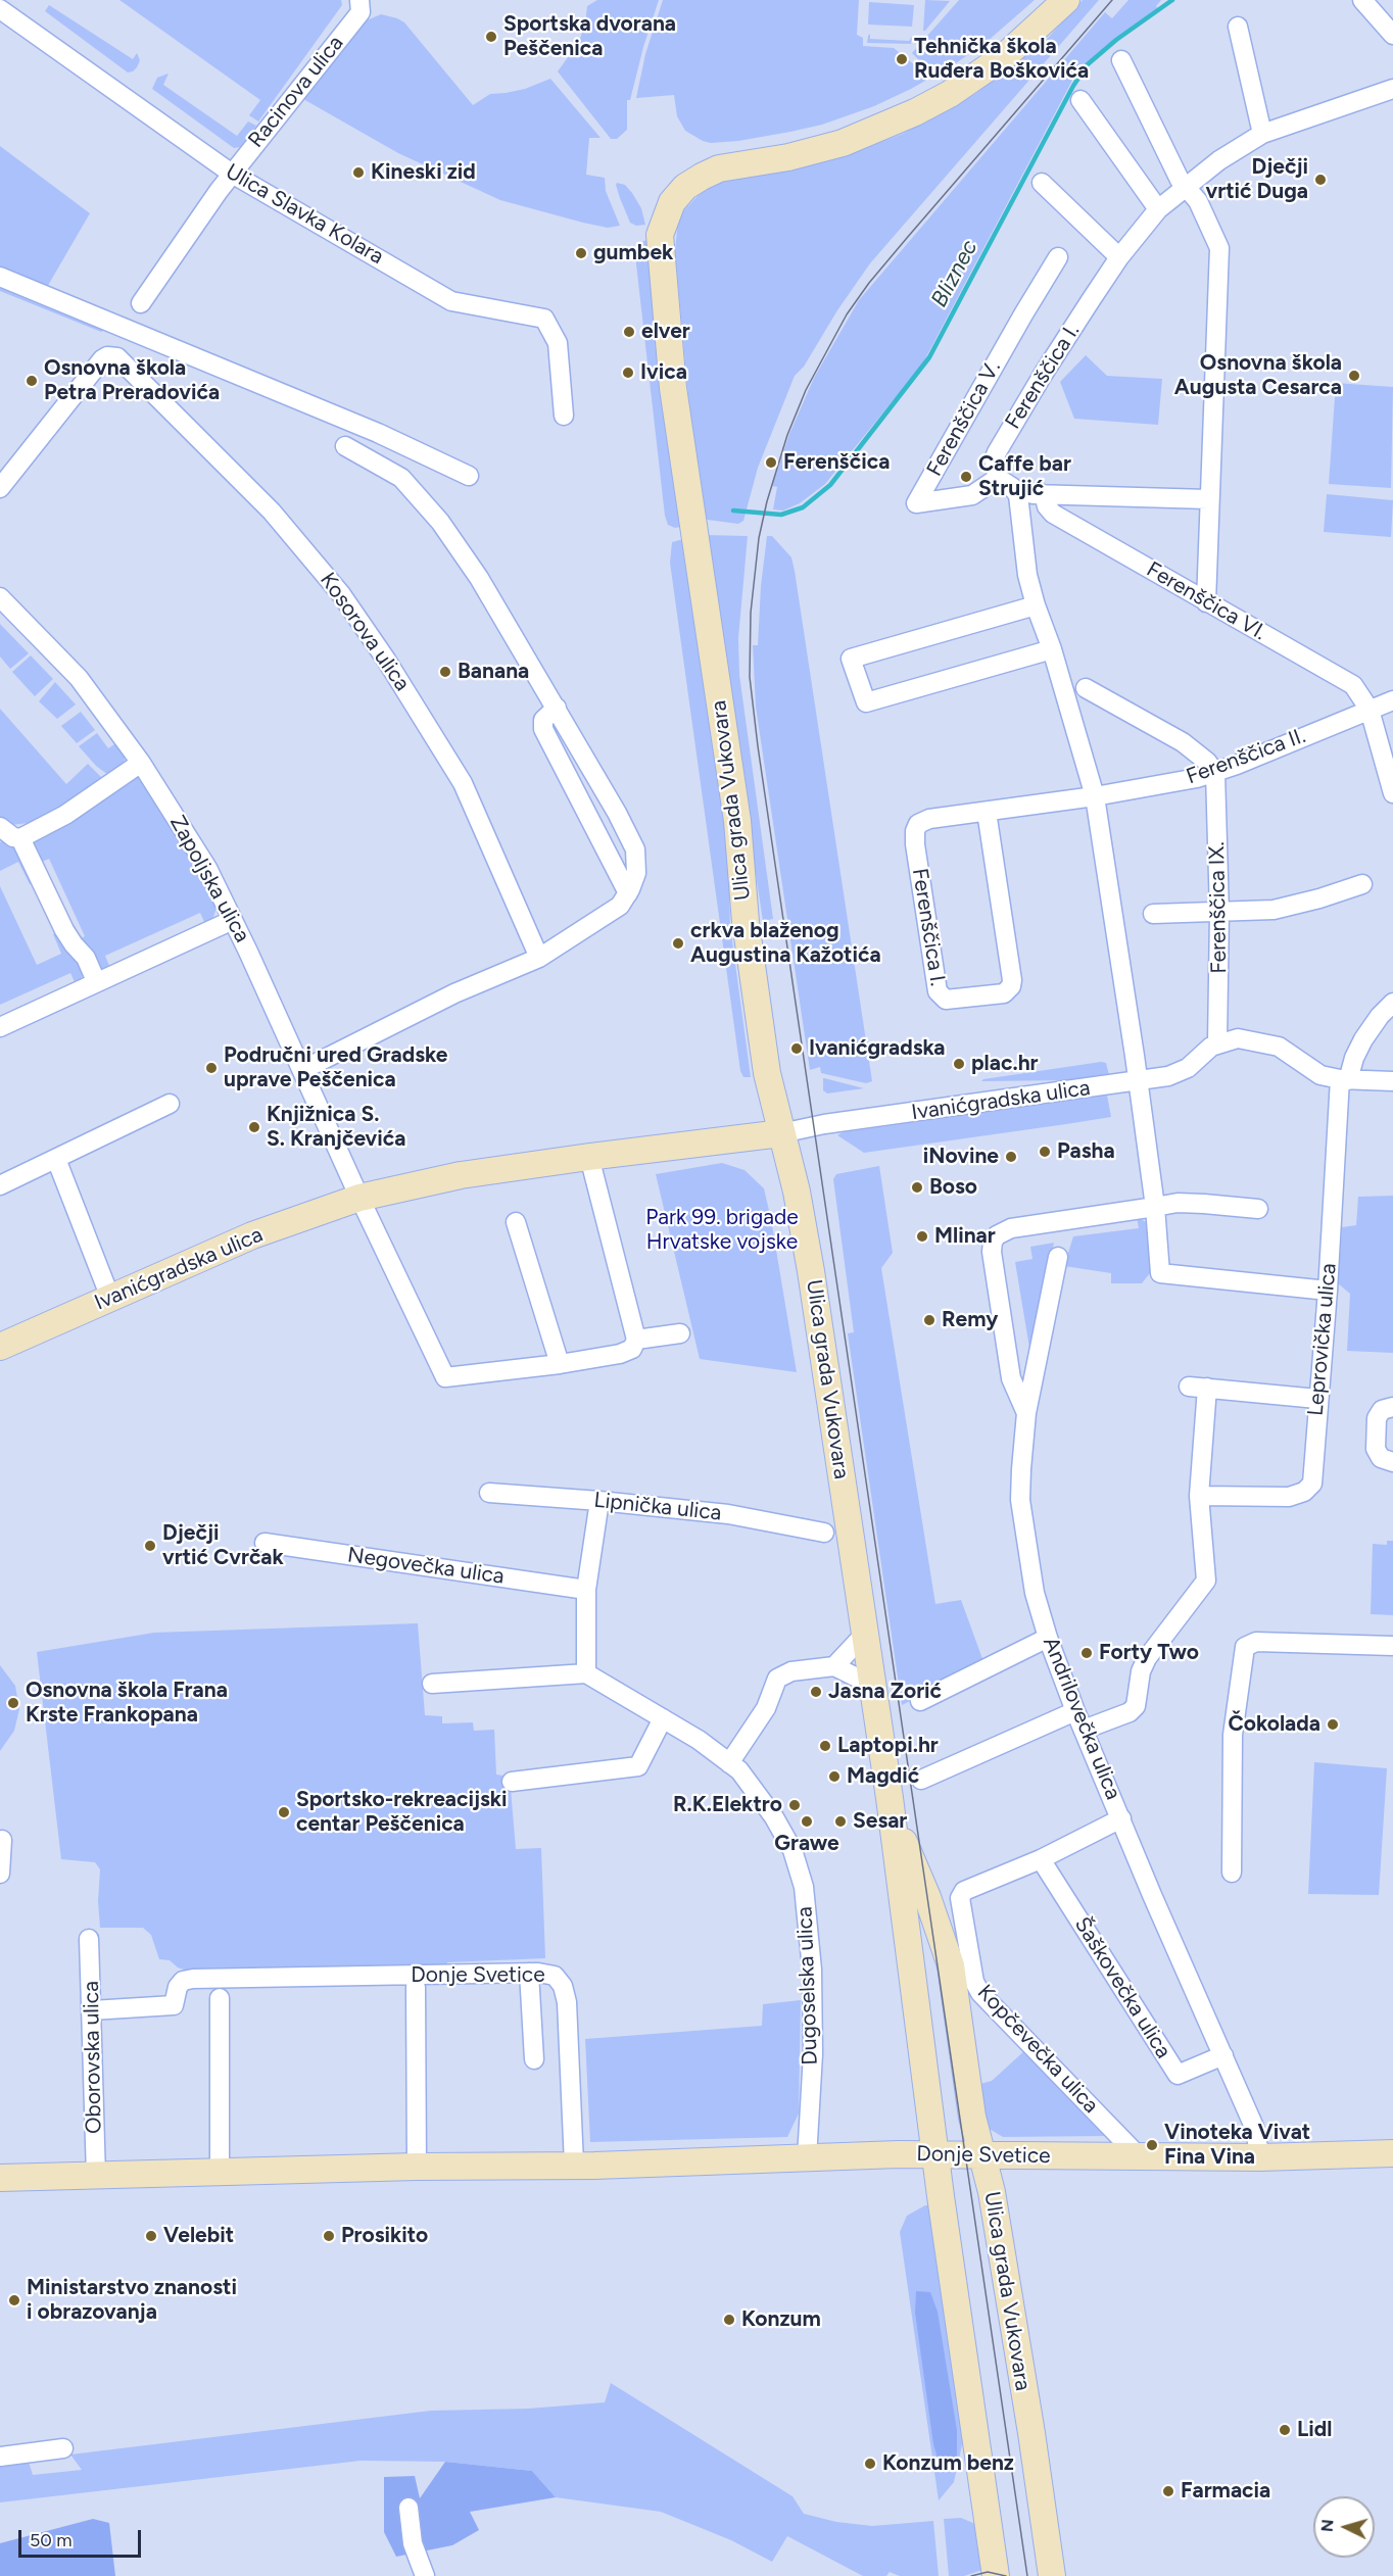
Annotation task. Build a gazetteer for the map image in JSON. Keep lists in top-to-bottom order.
{
  "streets": {
    "street": [
      "Racinova ulica",
      "Ulica Slavka Kolara",
      "Ferenščica I.",
      "Ferenščica V.",
      "Ferenščica VI.",
      "Kosorova ulica",
      "Ferenščica II.",
      "Ulica grada Vukovara",
      "Zapoljska ulica",
      "Ferenščica IX.",
      "Ivanićgradska ulica",
      "Leprovička ulica",
      "Lipnička ulica",
      "Negovečka ulica",
      "Andrilovečka ulica",
      "Donje Svetice",
      "Dugoselska ulica",
      "Šaškovečka ulica",
      "Kopčevečka ulica",
      "Oborovska ulica"
    ]
  },
  "crossings": [
    ["Racinova ulica", "Ulica Slavka Kolara"],
    ["Ferenščica I.", "Ferenščica V."],
    ["Ferenščica I.", "Ferenščica II."],
    ["Ferenščica VI.", "Ferenščica II."],
    ["Ferenščica II.", "Ferenščica IX."],
    ["Ulica grada Vukovara", "Ivanićgradska ulica"],
    ["Ulica grada Vukovara", "Donje Svetice"],
    ["Zapoljska ulica", "Ivanićgradska ulica"],
    ["Ferenščica IX.", "Ivanićgradska ulica"],
    ["Andrilovečka ulica", "Donje Svetice"],
    ["Andrilovečka ulica", "Šaškovečka ulica"],
    ["Donje Svetice", "Dugoselska ulica"],
    ["Donje Svetice", "Kopčevečka ulica"],
    ["Donje Svetice", "Oborovska ulica"],
    ["Šaškovečka ulica", "Kopčevečka ulica"]
  ],
  "water": ["Bliznec"],
  "parks": ["Park 99. brigade Hrvatske vojske"],
  "places": [
    "Sportska dvorana Peščenica",
    "Tehnička škola Ruđera Boškovića",
    "Kineski zid",
    "Dječji vrtić Duga",
    "gumbek",
    "elver",
    "Ivica",
    "Osnovna škola Augusta Cesarca",
    "Osnovna škola Petra Preradovića",
    "Ferenščica",
    "Caffe bar Strujić",
    "Banana",
    "crkva blaženog Augustina Kažotića",
    "Ivanićgradska",
    "plac.hr",
    "Područni ured Gradske uprave Peščenica",
    "Knjižnica S. S. Kranjčevića",
    "Pasha",
    "iNovine",
    "Boso",
    "Mlinar",
    "Remy",
    "Dječji vrtić Cvrčak",
    "Forty Two",
    "Jasna Zorić",
    "Osnovna škola Frana Krste Frankopana",
    "Čokolada",
    "Laptopi.hr",
    "Magdić",
    "R.K.Elektro",
    "Sportsko-rekreacijski centar Peščenica",
    "Grawe",
    "Sesar",
    "Vinoteka Vivat Fina Vina",
    "Velebit",
    "Prosikito",
    "Ministarstvo znanosti i obrazovanja",
    "Konzum",
    "Lidl",
    "Konzum benz",
    "Farmacia"
  ],
  "scale_bar": "50 m",
  "north": "left"
}
